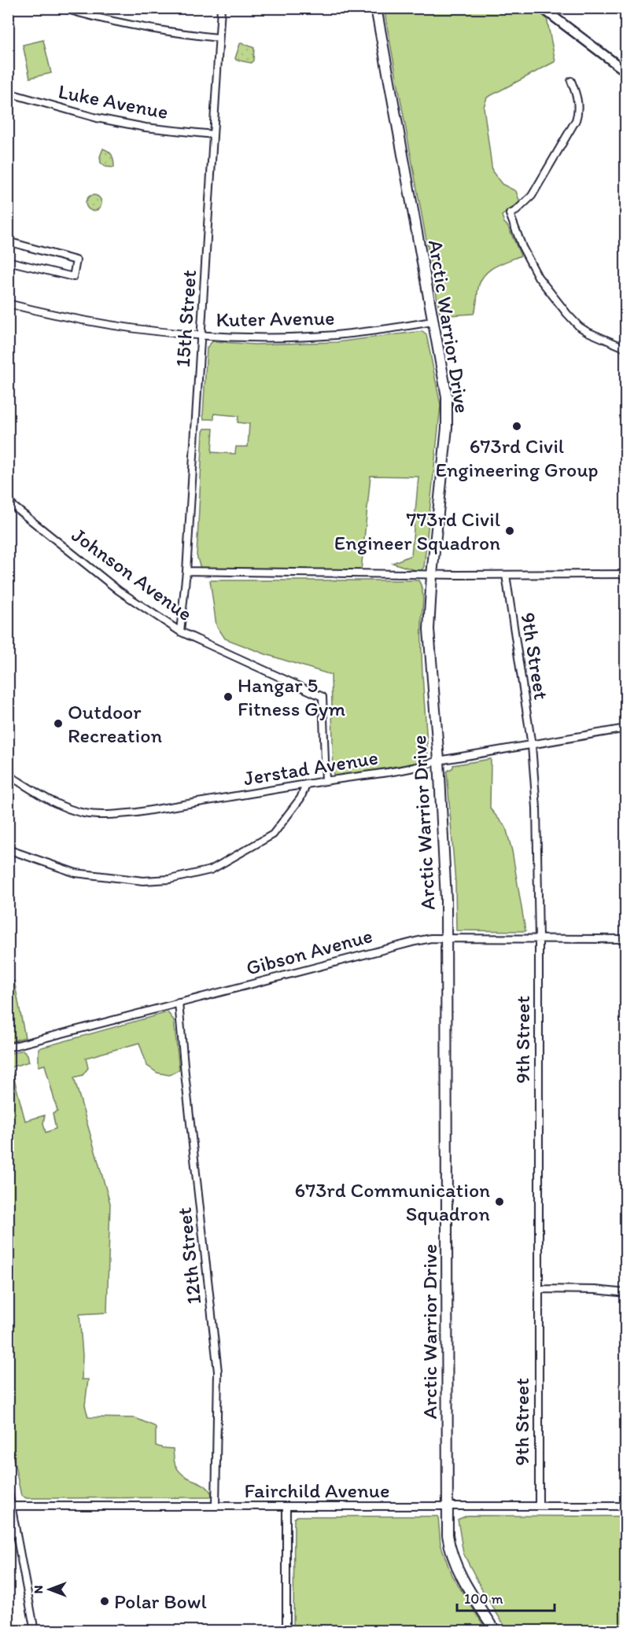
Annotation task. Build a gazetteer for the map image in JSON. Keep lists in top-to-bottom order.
{
  "streets": {
    "main road": ["Arctic Warrior Drive"],
    "street": [
      "Luke Avenue",
      "15th Street",
      "Kuter Avenue",
      "Johnson Avenue",
      "9th Street",
      "Jerstad Avenue",
      "Gibson Avenue",
      "12th Street",
      "Fairchild Avenue"
    ]
  },
  "crossings": [
    ["Luke Avenue", "15th Street"],
    ["15th Street", "Kuter Avenue"],
    ["15th Street", "Johnson Avenue"],
    ["Kuter Avenue", "Arctic Warrior Drive"],
    ["Arctic Warrior Drive", "Jerstad Avenue"],
    ["Arctic Warrior Drive", "Gibson Avenue"],
    ["Arctic Warrior Drive", "Fairchild Avenue"],
    ["Johnson Avenue", "Jerstad Avenue"],
    ["9th Street", "Jerstad Avenue"],
    ["9th Street", "Gibson Avenue"],
    ["9th Street", "Fairchild Avenue"],
    ["Gibson Avenue", "12th Street"],
    ["12th Street", "Fairchild Avenue"]
  ],
  "places": [
    "673rd Civil Engineering Group",
    "773rd Civil Engineer Squadron",
    "Hangar 5 Fitness Gym",
    "Outdoor Recreation",
    "673rd Communication Squadron",
    "Polar Bowl"
  ],
  "scale_bar": "100 m",
  "north": "left"
}
